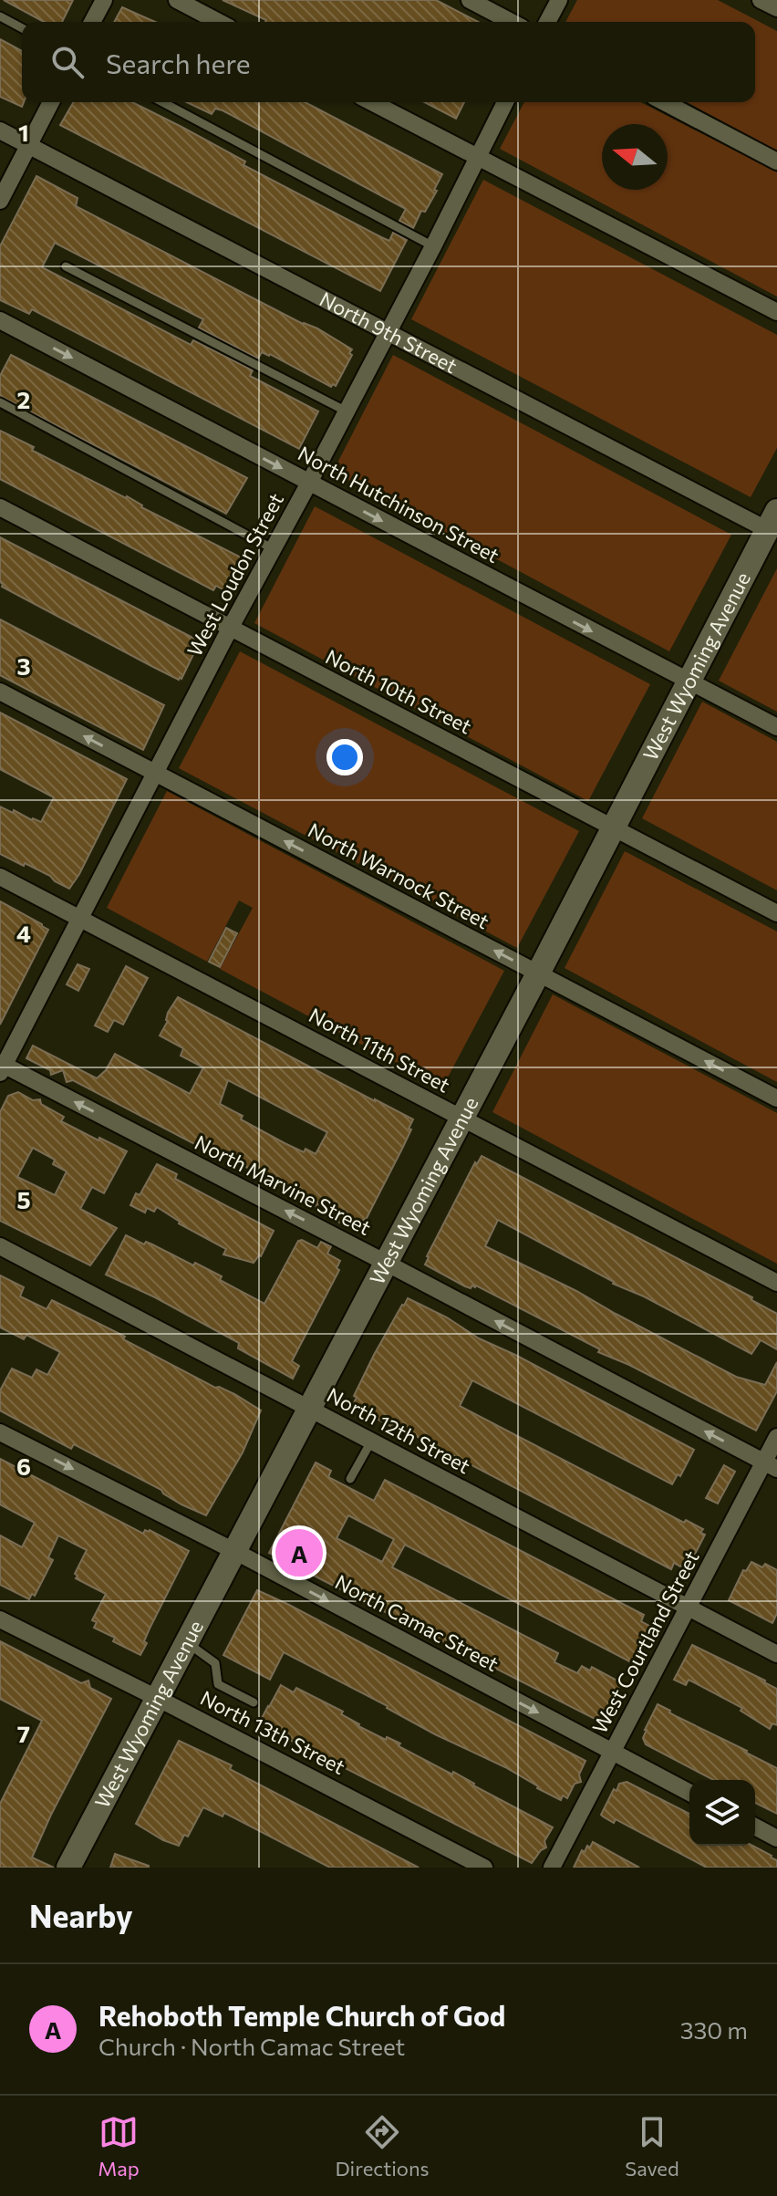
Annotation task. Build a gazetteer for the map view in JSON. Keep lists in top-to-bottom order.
{
  "streets": {
    "street": [
      "North 9th Street",
      "North Hutchinson Street",
      "West Loudon Street",
      "West Wyoming Avenue",
      "North 10th Street",
      "North Warnock Street",
      "North 11th Street",
      "North Marvine Street",
      "North 12th Street",
      "North Camac Street",
      "West Courtland Street",
      "North 13th Street"
    ]
  },
  "crossings": [
    ["North 9th Street", "West Loudon Street"],
    ["North 9th Street", "West Wyoming Avenue"],
    ["North Hutchinson Street", "West Loudon Street"],
    ["North Hutchinson Street", "West Wyoming Avenue"],
    ["West Loudon Street", "North 10th Street"],
    ["West Loudon Street", "North Warnock Street"],
    ["West Loudon Street", "North 11th Street"],
    ["West Loudon Street", "North Marvine Street"],
    ["West Wyoming Avenue", "North 10th Street"],
    ["West Wyoming Avenue", "North Warnock Street"],
    ["West Wyoming Avenue", "North 11th Street"],
    ["West Wyoming Avenue", "North Marvine Street"],
    ["West Wyoming Avenue", "North 12th Street"],
    ["West Wyoming Avenue", "North Camac Street"],
    ["West Wyoming Avenue", "North 13th Street"],
    ["North Marvine Street", "West Courtland Street"],
    ["North 12th Street", "West Courtland Street"],
    ["North Camac Street", "West Courtland Street"]
  ],
  "one_way": [
    "North Hutchinson Street",
    "North Warnock Street",
    "North Marvine Street",
    "North Camac Street"
  ],
  "north": "left",
  "page": {
    "search": "Search here",
    "pins": "A",
    "heading": "Nearby",
    "list": [
      {
        "mark": "A",
        "name": "Rehoboth Temple Church of God",
        "note": "Church · North Camac Street",
        "value": "330 m"
      }
    ],
    "nav": ["Map", "Directions", "Saved"]
  },
  "grid": {
    "rows": [
      "1",
      "2",
      "3",
      "4",
      "5",
      "6",
      "7"
    ]
  }
}
